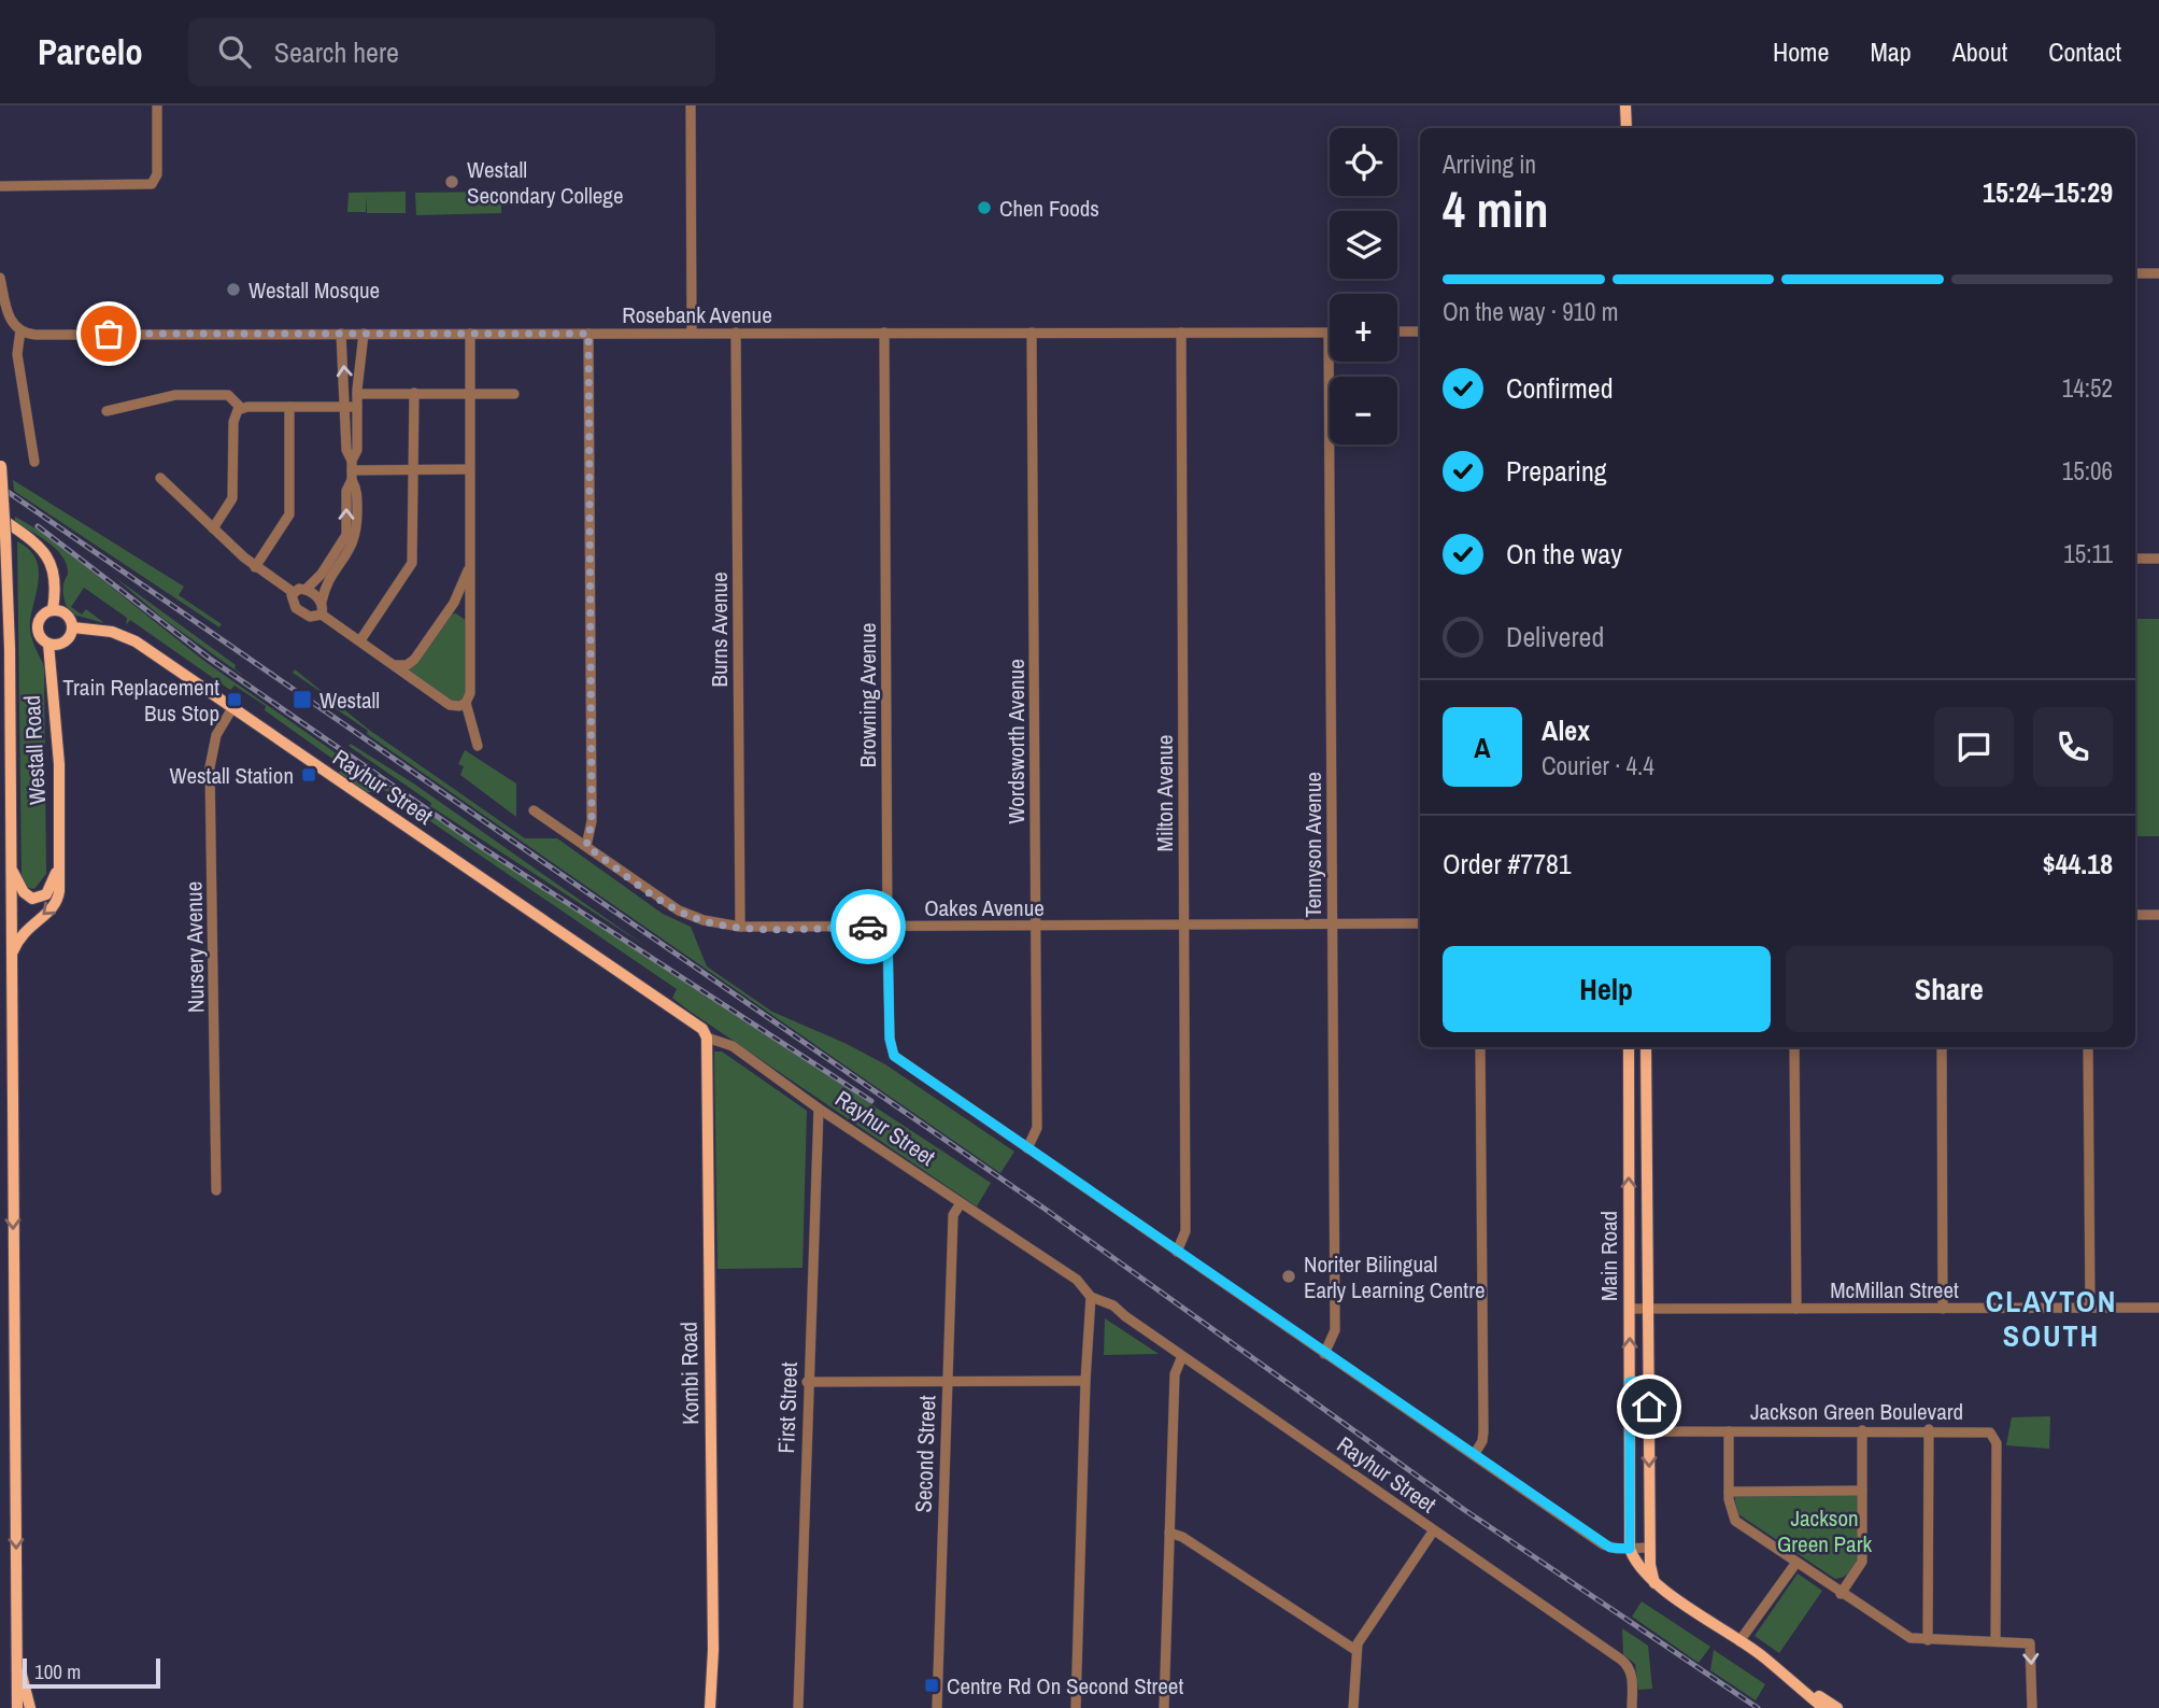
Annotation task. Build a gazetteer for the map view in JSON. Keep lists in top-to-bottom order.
{
  "streets": {
    "main road": [
      "Westall Road",
      "Rayhur Street",
      "Main Road",
      "Kombi Road"
    ],
    "street": [
      "Rosebank Avenue",
      "Burns Avenue",
      "Browning Avenue",
      "Wordsworth Avenue",
      "Milton Avenue",
      "Tennyson Avenue",
      "Oakes Avenue",
      "Nursery Avenue",
      "McMillan Street",
      "First Street",
      "Jackson Green Boulevard",
      "Second Street"
    ]
  },
  "crossings": [
    ["Rosebank Avenue", "Burns Avenue"],
    ["Rosebank Avenue", "Browning Avenue"],
    ["Rosebank Avenue", "Wordsworth Avenue"],
    ["Rosebank Avenue", "Milton Avenue"],
    ["Rosebank Avenue", "Tennyson Avenue"],
    ["Burns Avenue", "Oakes Avenue"],
    ["Browning Avenue", "Wordsworth Avenue"],
    ["Browning Avenue", "Oakes Avenue"],
    ["Wordsworth Avenue", "Oakes Avenue"],
    ["Westall Road", "Rayhur Street"],
    ["Rayhur Street", "Nursery Avenue"],
    ["Rayhur Street", "Kombi Road"],
    ["Rayhur Street", "First Street"],
    ["Rayhur Street", "Second Street"],
    ["Milton Avenue", "Oakes Avenue"],
    ["Tennyson Avenue", "Oakes Avenue"],
    ["Main Road", "McMillan Street"],
    ["Main Road", "Jackson Green Boulevard"]
  ],
  "one_way": ["Westall Road"],
  "districts": ["CLAYTON SOUTH"],
  "parks": ["Jackson Green Park"],
  "places": {
    "other": [
      "Westall Secondary College",
      "Chen Foods",
      "Westall Mosque",
      "Noriter Bilingual Early Learning Centre"
    ],
    "transit": [
      "Train Replacement Bus Stop",
      "Westall",
      "Westall Station",
      "Centre Rd On Second Street"
    ]
  },
  "scale_bar": "100 m",
  "page": {
    "header": "Parcelo",
    "search": "Search here",
    "nav": [
      "Home",
      "Map",
      "About",
      "Contact"
    ],
    "map_buttons": ["+", "−"],
    "heading": ["4 min", "Arriving in", "15:24–15:29"],
    "panel": [
      "Alex",
      "Courier · 4.4",
      "Order #7781",
      "$44.18"
    ],
    "bar": "On the way · 910 m",
    "list": [
      ["Confirmed", "14:52"],
      ["Preparing", "15:06"],
      ["On the way", "15:11"],
      "Delivered"
    ],
    "round": "A",
    "buttons": ["Help", "Share"],
    "scale": "100 m"
  }
}
